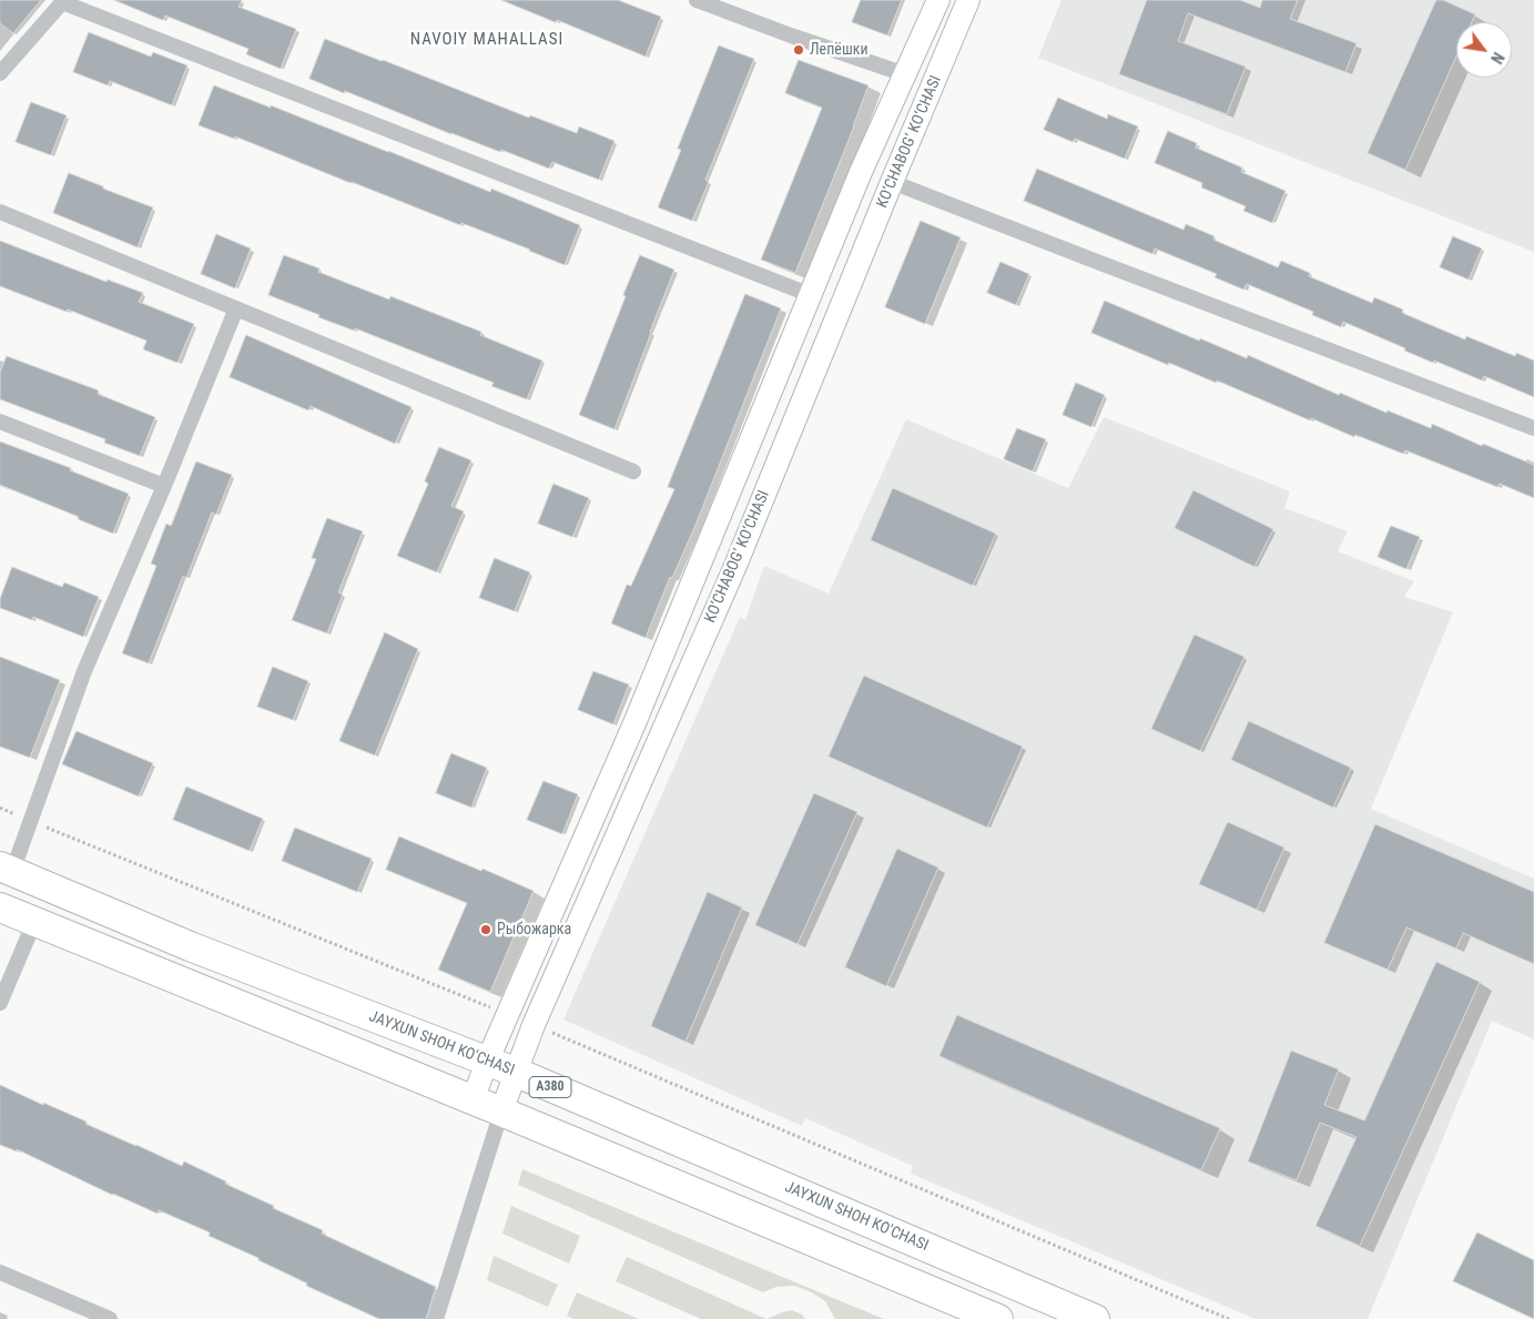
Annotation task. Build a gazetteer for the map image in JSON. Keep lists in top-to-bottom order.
{
  "streets": {
    "highway": ["JAYXUN SHOH KO'CHASI", "A380"],
    "main road": ["KO‘CHABOG‘ KO‘CHASI"]
  },
  "crossings": [
    ["KO‘CHABOG‘ KO‘CHASI", "JAYXUN SHOH KO'CHASI"]
  ],
  "districts": ["NAVOIY MAHALLASI"],
  "places": ["Лепёшки", "Рыбожарка"],
  "north": "bottom right"
}
